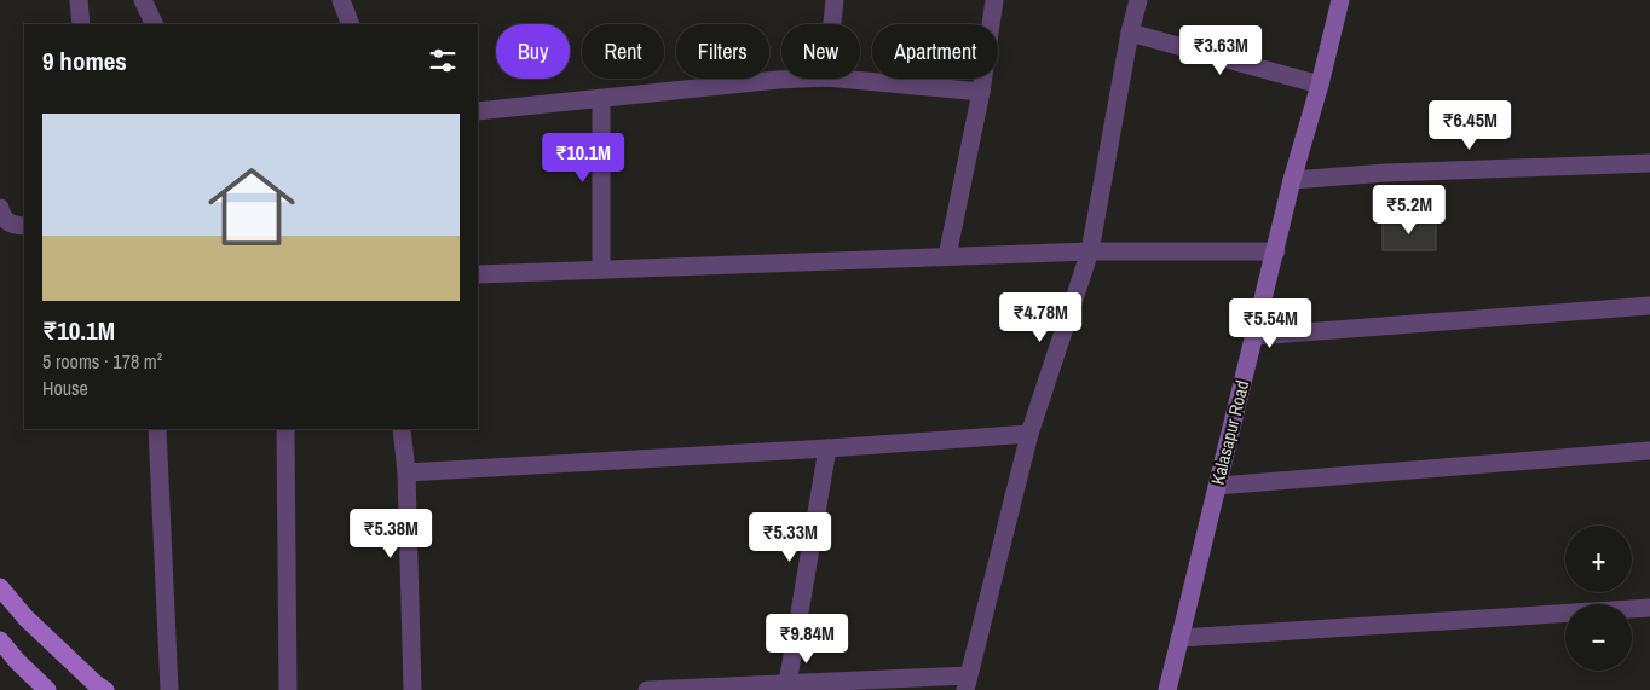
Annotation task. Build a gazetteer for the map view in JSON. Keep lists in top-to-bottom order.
{
  "streets": {
    "street": ["Kalasapur Road"]
  },
  "page": {
    "chip": [
      "Buy",
      "Rent",
      "Filters",
      "New",
      "Apartment"
    ],
    "heading": "9 homes",
    "price": [
      "₹3.63M",
      "₹6.45M",
      "₹10.1M",
      "₹5.2M",
      "₹4.78M",
      "₹5.54M",
      "₹5.38M",
      "₹5.33M",
      "₹9.84M"
    ],
    "list": [
      {
        "name": "₹10.1M",
        "note": "5 rooms · 178 m² · House"
      }
    ],
    "map_buttons": ["+", "−"]
  }
}
